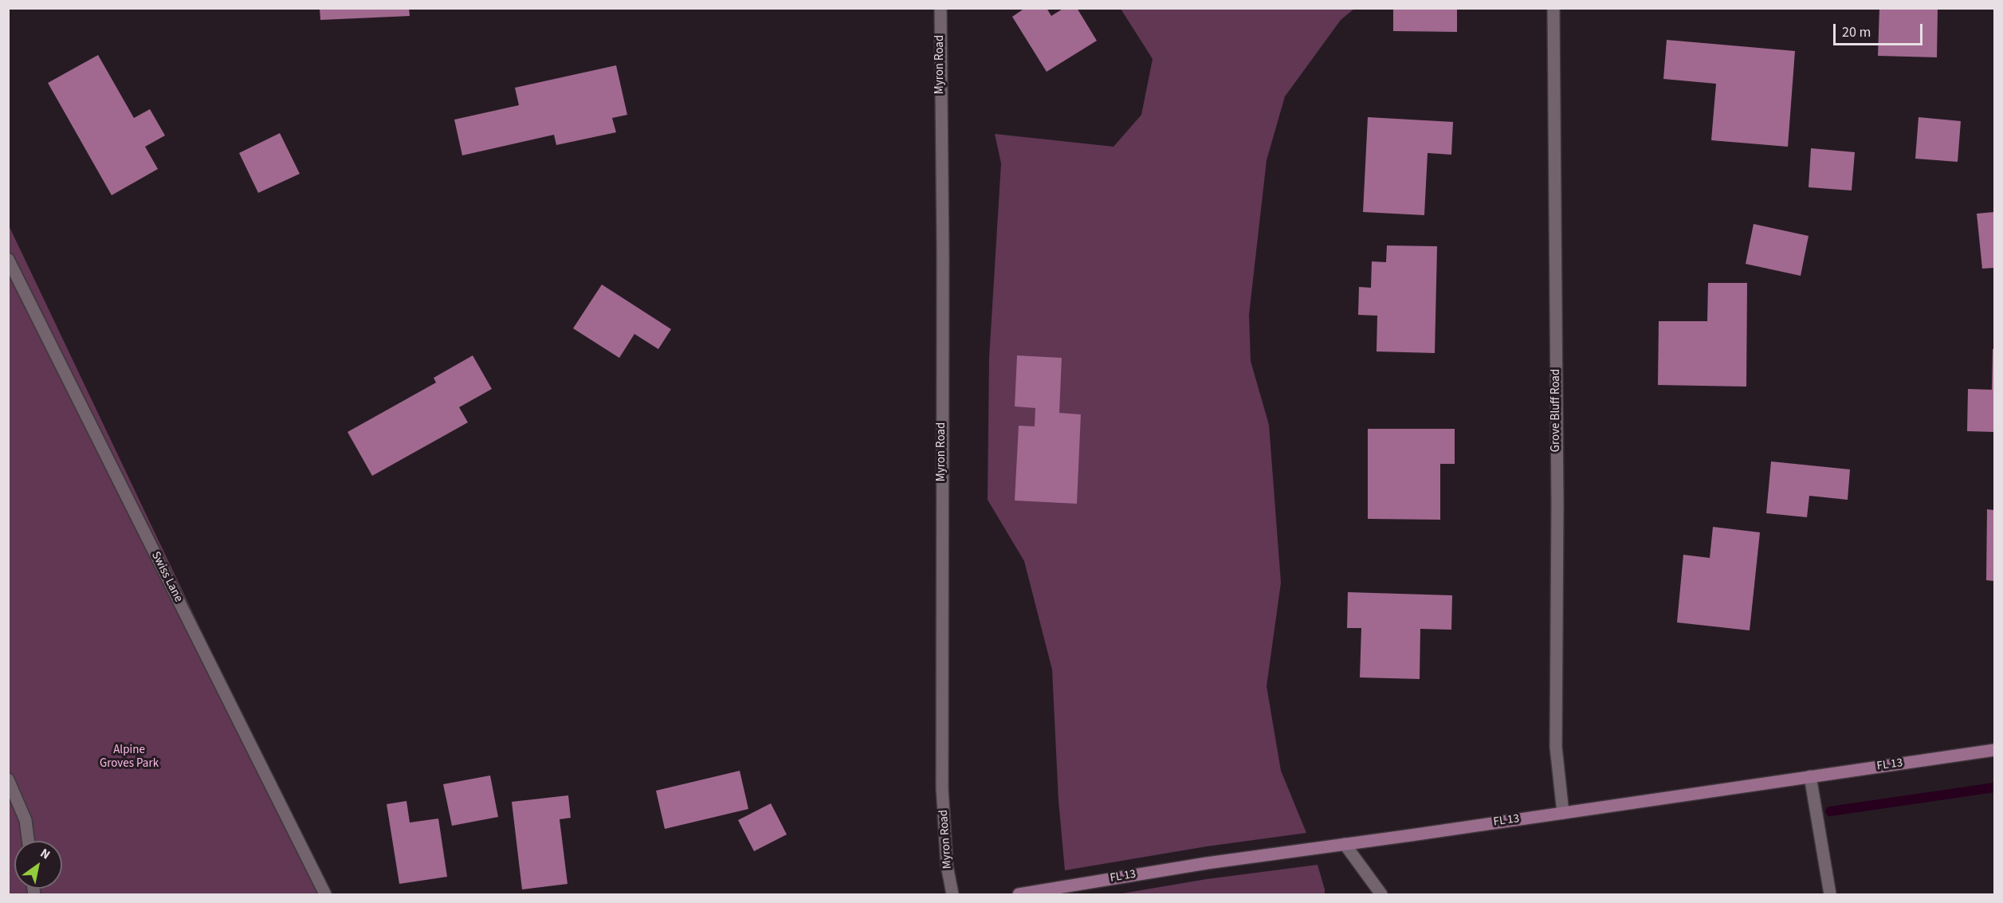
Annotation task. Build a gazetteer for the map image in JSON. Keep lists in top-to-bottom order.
{
  "streets": {
    "main road": ["FL 13"],
    "street": ["Myron Road", "Grove Bluff Road", "Swiss Lane"]
  },
  "crossings": [
    ["Grove Bluff Road", "FL 13"]
  ],
  "parks": ["Alpine Groves Park"],
  "scale_bar": "20 m",
  "north": "top right"
}
